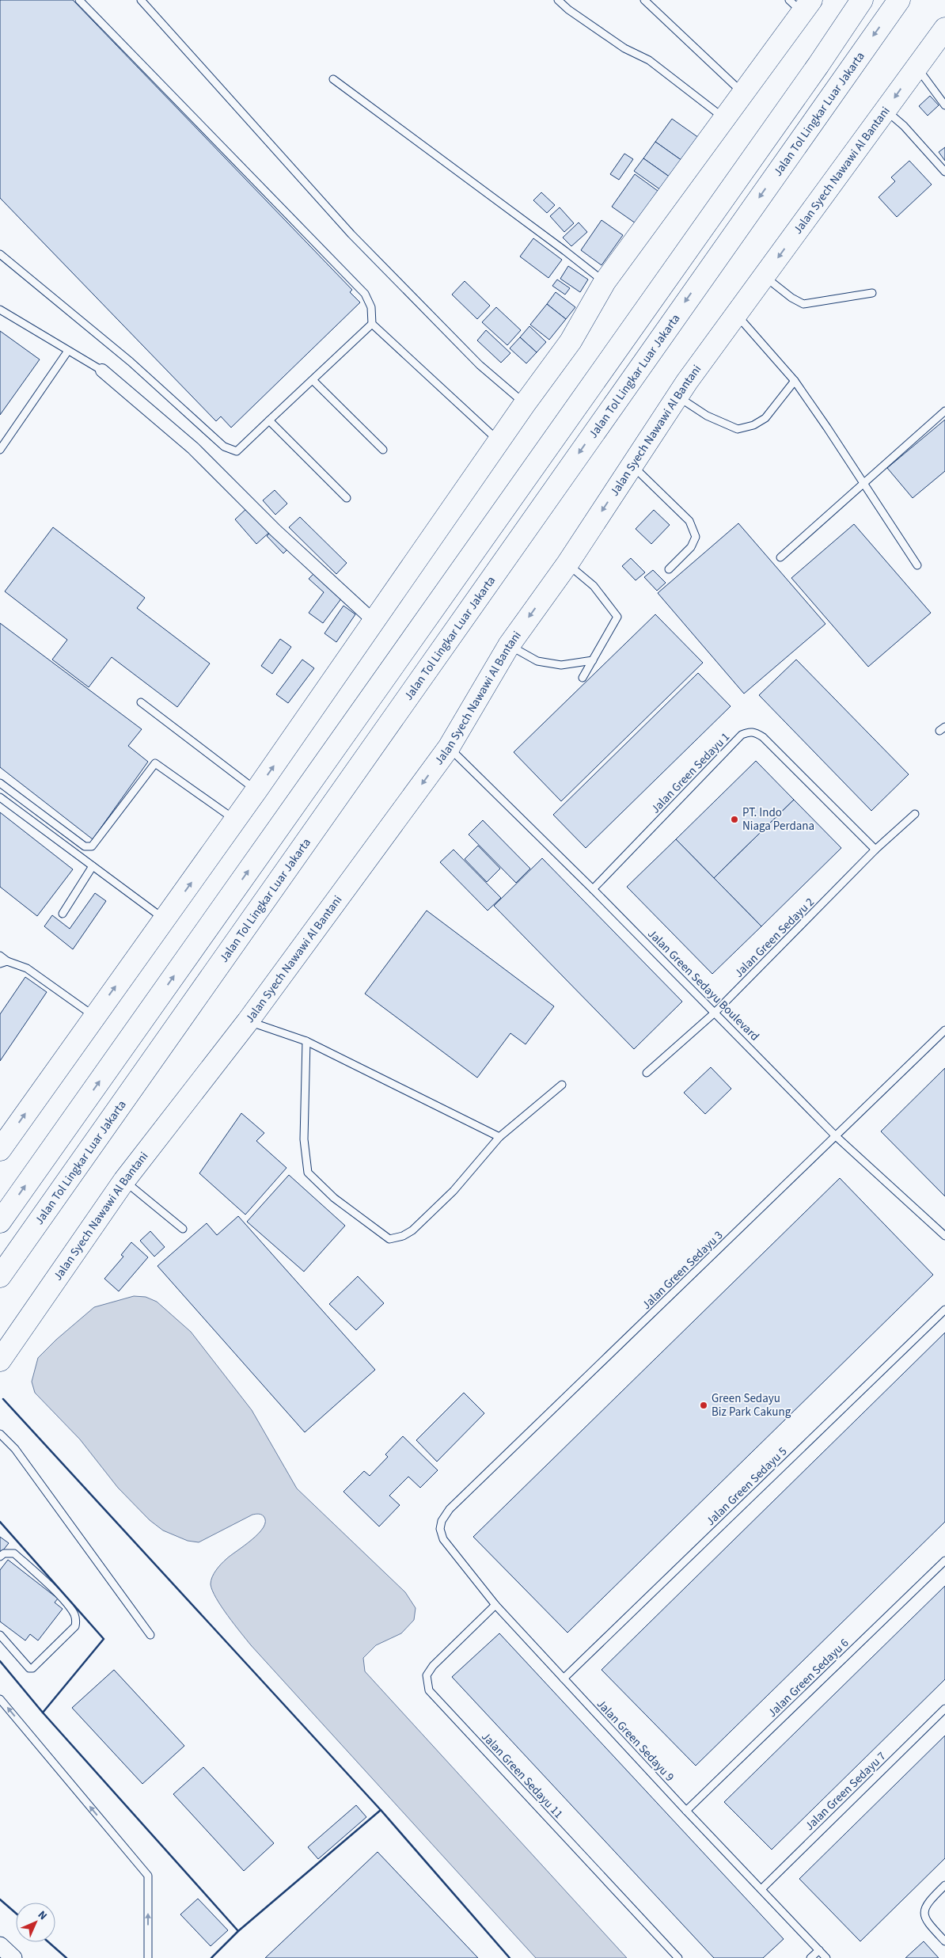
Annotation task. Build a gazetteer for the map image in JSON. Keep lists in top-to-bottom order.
{
  "streets": {
    "highway": ["Jalan Tol Lingkar Luar Jakarta", "Jalan Syech Nawawi Al Bantani"],
    "lane": [
      "Jalan Green Sedayu 1",
      "Jalan Green Sedayu 2",
      "Jalan Green Sedayu Boulevard",
      "Jalan Green Sedayu 3",
      "Jalan Green Sedayu 5",
      "Jalan Green Sedayu 6",
      "Jalan Green Sedayu 9",
      "Jalan Green Sedayu 11",
      "Jalan Green Sedayu 7"
    ]
  },
  "crossings": [
    ["Jalan Syech Nawawi Al Bantani", "Jalan Green Sedayu Boulevard"],
    ["Jalan Green Sedayu 1", "Jalan Green Sedayu 2"],
    ["Jalan Green Sedayu 1", "Jalan Green Sedayu Boulevard"],
    ["Jalan Green Sedayu 2", "Jalan Green Sedayu Boulevard"],
    ["Jalan Green Sedayu Boulevard", "Jalan Green Sedayu 3"],
    ["Jalan Green Sedayu 3", "Jalan Green Sedayu 9"],
    ["Jalan Green Sedayu 5", "Jalan Green Sedayu 9"],
    ["Jalan Green Sedayu 6", "Jalan Green Sedayu 9"],
    ["Jalan Green Sedayu 9", "Jalan Green Sedayu 11"],
    ["Jalan Green Sedayu 9", "Jalan Green Sedayu 7"]
  ],
  "places": ["PT. Indo Niaga Perdana", "Green Sedayu Biz Park Cakung"],
  "north": "top right"
}
